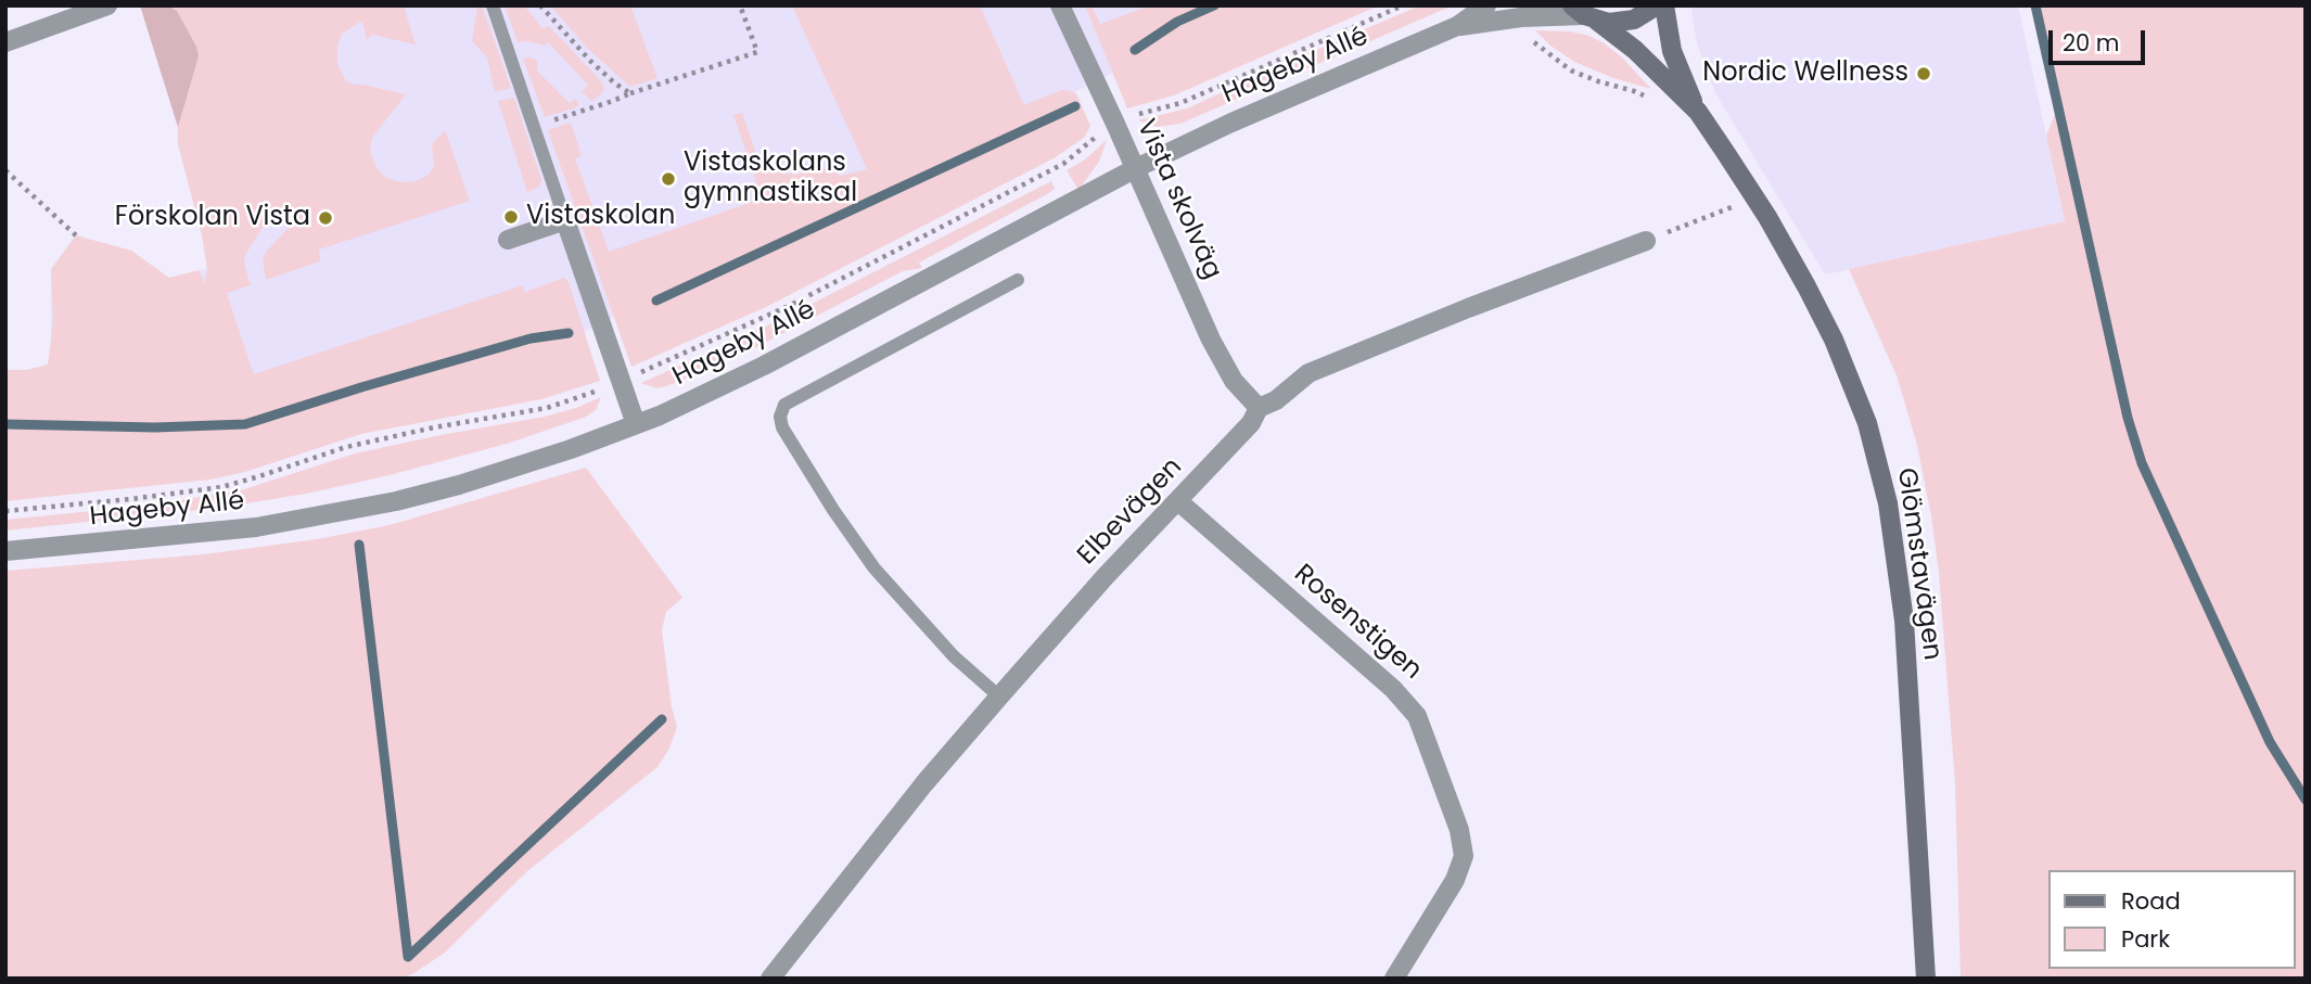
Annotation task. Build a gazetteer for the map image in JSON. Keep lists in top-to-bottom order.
{
  "streets": {
    "main road": ["Glömstavägen"],
    "street": [
      "Hageby Allé",
      "Vista skolväg",
      "Elbevägen",
      "Rosenstigen"
    ]
  },
  "crossings": [
    ["Hageby Allé", "Vista skolväg"],
    ["Hageby Allé", "Glömstavägen"],
    ["Vista skolväg", "Elbevägen"],
    ["Elbevägen", "Rosenstigen"]
  ],
  "places": [
    "Nordic Wellness",
    "Vistaskolans gymnastiksal",
    "Vistaskolan",
    "Förskolan Vista"
  ],
  "legend": ["Road", "Park"],
  "scale_bar": "20 m"
}
